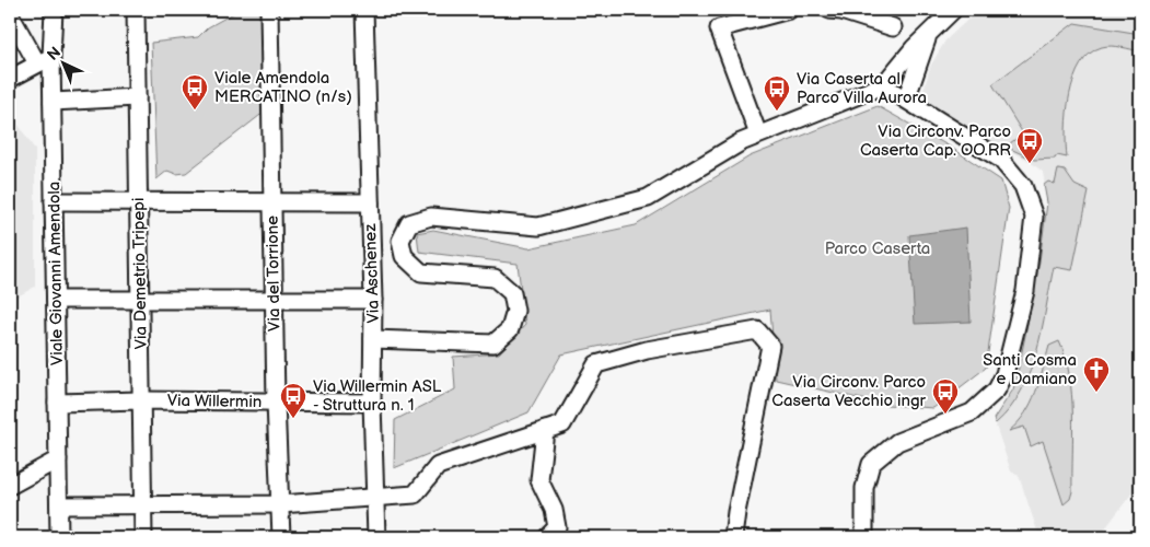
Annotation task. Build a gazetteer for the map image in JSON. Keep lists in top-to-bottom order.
{
  "streets": {
    "street": [
      "Viale Giovanni Amendola",
      "Via Demetrio Tripepi",
      "Via del Torrione",
      "Via Aschenez",
      "Via Willermin"
    ]
  },
  "crossings": [
    ["Viale Giovanni Amendola", "Via Willermin"],
    ["Via Demetrio Tripepi", "Via Willermin"],
    ["Via del Torrione", "Via Willermin"],
    ["Via Aschenez", "Via Willermin"]
  ],
  "parks": ["Parco Caserta"],
  "places": {
    "bus stop": [
      "Viale Amendola MERCATINO (n/s)",
      "Via Caserta al Parco Villa Aurora",
      "Via Circonv. Parco Caserta Cap. OO.RR",
      "Via Circonv. Parco Caserta Vecchio ingr",
      "Via Willermin ASL - Struttura n. 1"
    ],
    "church": ["Santi Cosma e Damiano"]
  },
  "north": "top left"
}
